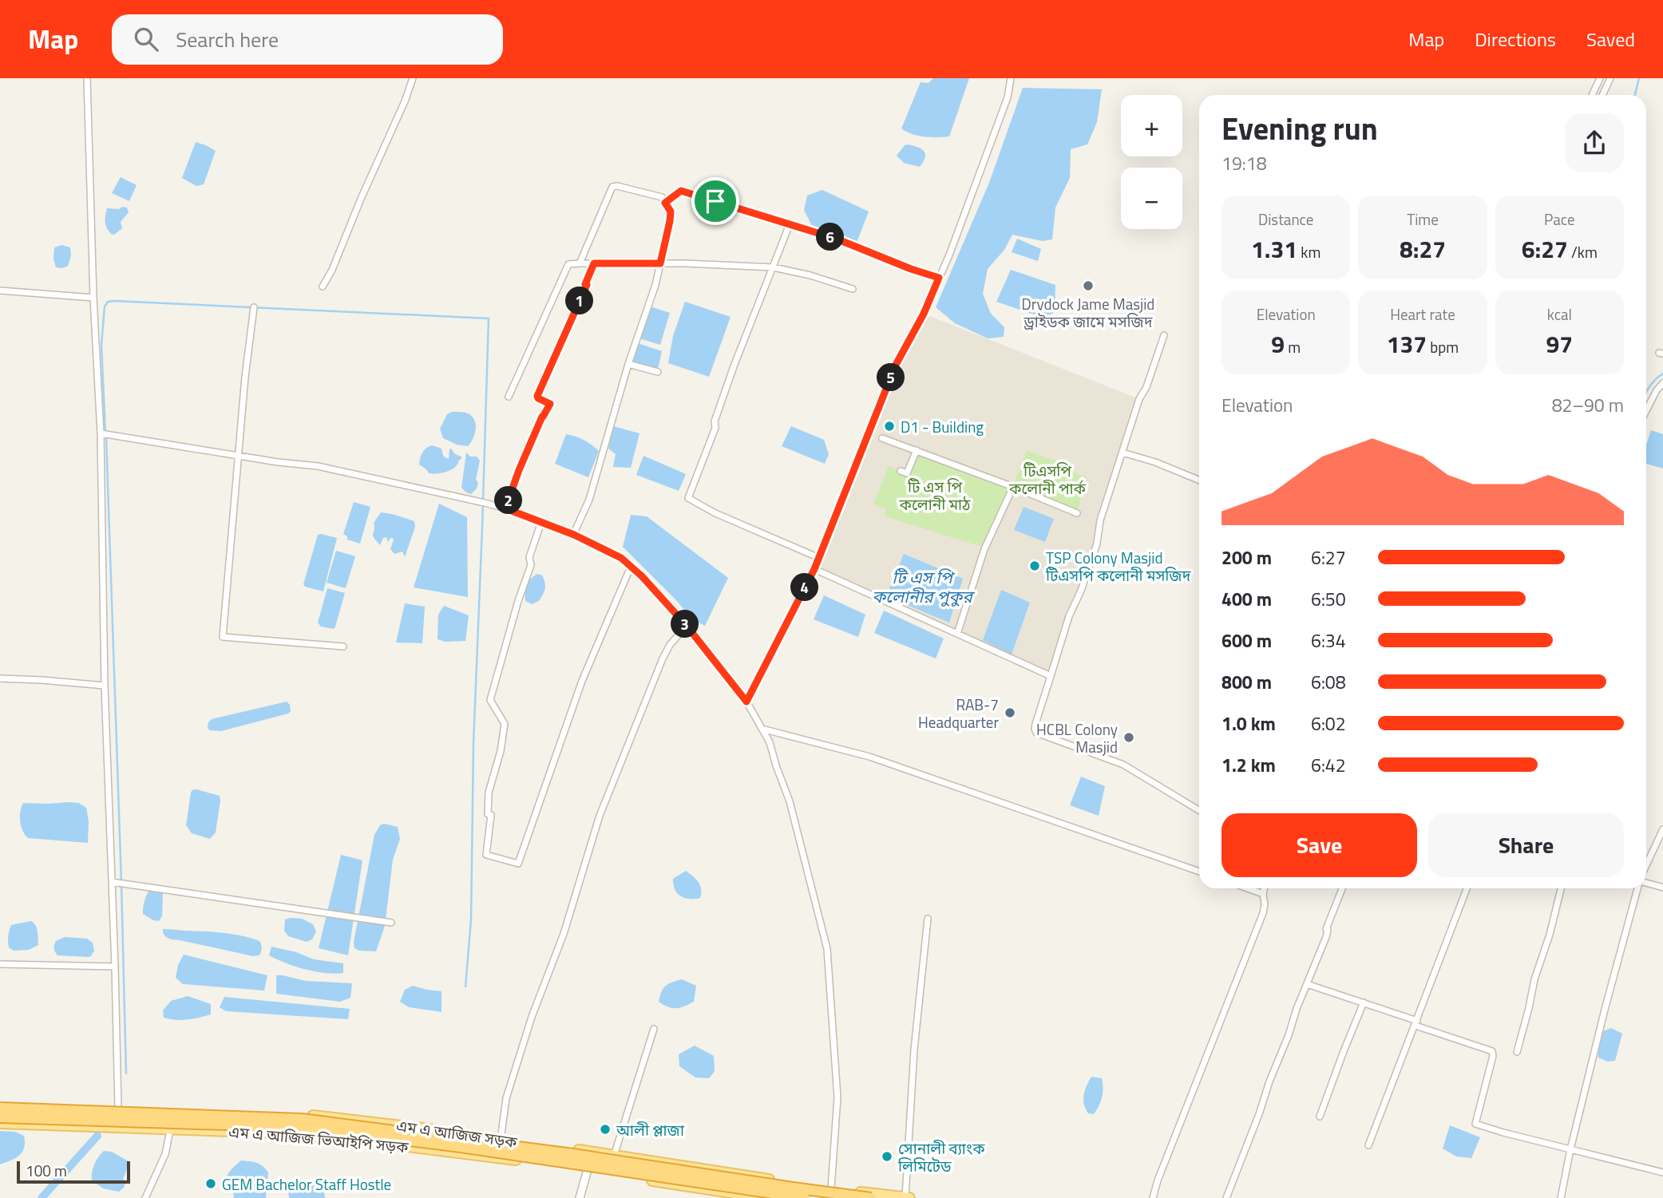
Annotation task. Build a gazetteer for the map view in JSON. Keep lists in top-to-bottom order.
{
  "streets": {
    "main road": ["এম এ আজিজ সড়ক", "এম এ আজিজ ভিআইপি সড়ক"]
  },
  "water": ["টি এস পি কলোনীর পুকুর"],
  "parks": ["টিএসপি কলোনী পার্ক", "টি এস পি কলোনী মাঠ"],
  "places": [
    "Drydock Jame Masjid ড্রাইডক জামে মসজিদ",
    "D1 - Building",
    "TSP Colony Masjid টিএসপি কলোনী মসজিদ",
    "RAB-7 Headquarter",
    "HCBL Colony Masjid",
    "আলী প্লাজা",
    "সোনালী ব্যাংক লিমিটেড",
    "GEM Bachelor Staff Hostle"
  ],
  "scale_bar": "100 m",
  "page": {
    "header": "Map",
    "search": "Search here",
    "nav": ["Map", "Directions", "Saved"],
    "map_buttons": ["+", "−"],
    "heading": ["Evening run", "19:18"],
    "stats": [
      ["Distance", "1.31 km"],
      ["Time", "8:27"],
      ["Pace", "6:27 /km"],
      ["Elevation", "9 m"],
      ["Heart rate", "137 bpm"],
      ["kcal", "97"]
    ],
    "pins": [
      "6",
      "1",
      "5",
      "2",
      "4",
      "3"
    ],
    "chart": ["Elevation", "82–90 m"],
    "list": [
      {
        "name": "200 m",
        "note": "6:27"
      },
      {
        "name": "400 m",
        "note": "6:50"
      },
      {
        "name": "600 m",
        "note": "6:34"
      },
      {
        "name": "800 m",
        "note": "6:08"
      },
      {
        "name": "1.0 km",
        "note": "6:02"
      },
      {
        "name": "1.2 km",
        "note": "6:42"
      }
    ],
    "buttons": ["Save", "Share"],
    "scale": "100 m"
  }
}
